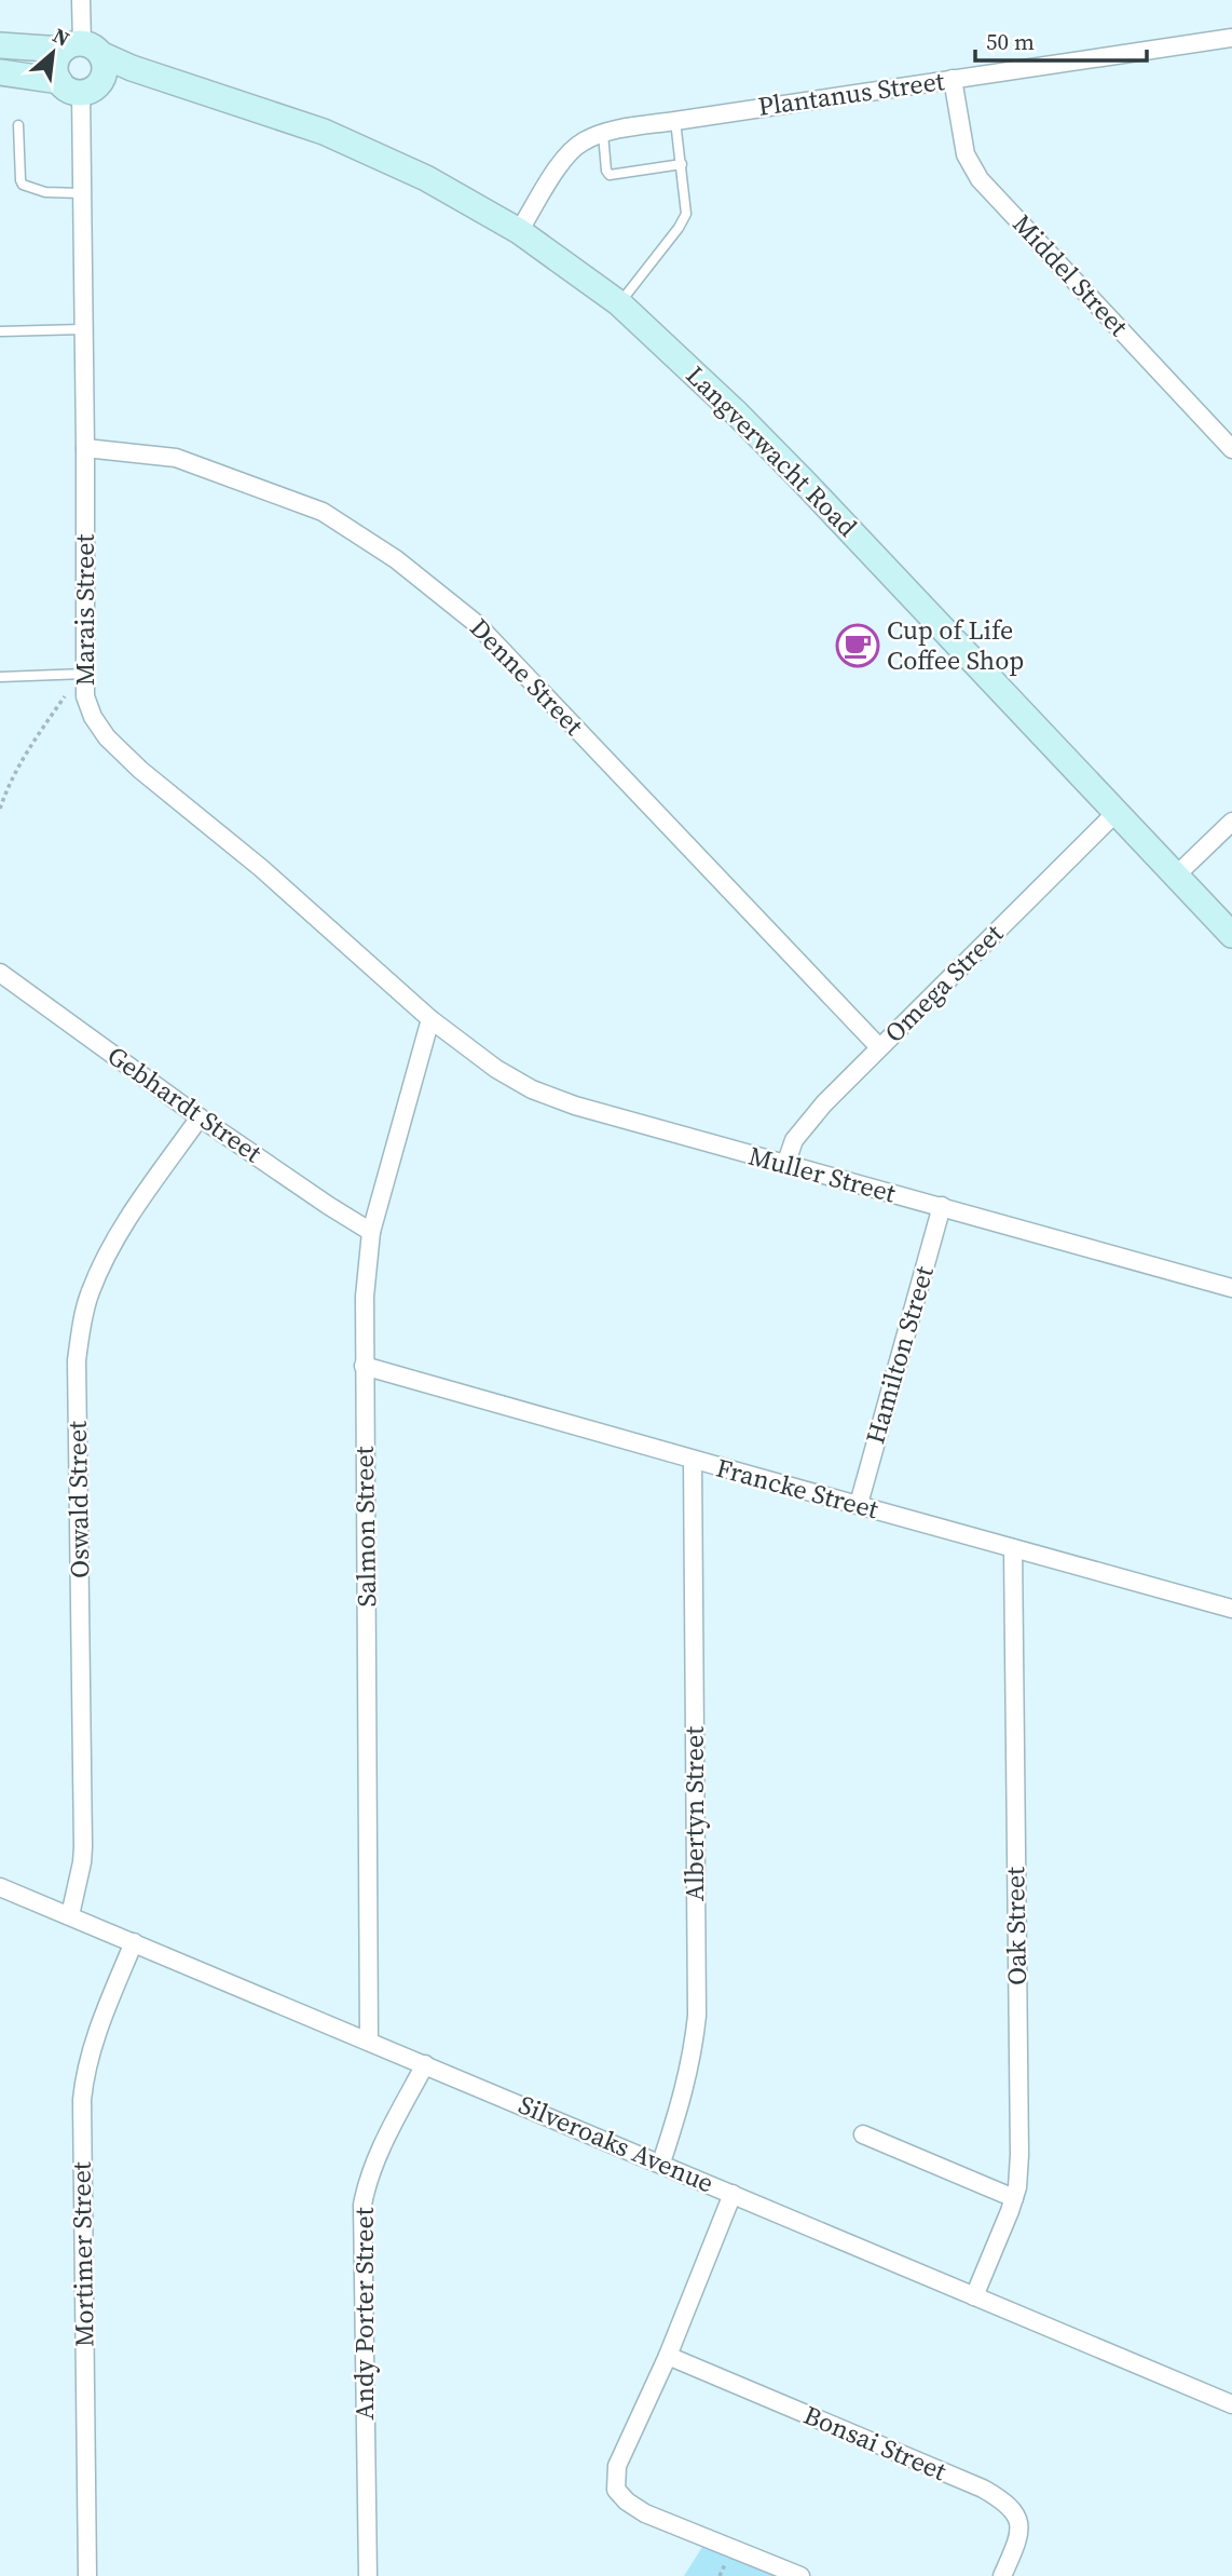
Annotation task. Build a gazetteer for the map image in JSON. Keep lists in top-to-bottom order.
{
  "streets": {
    "street": [
      "Plantanus Street",
      "Middel Street",
      "Langverwacht Road",
      "Marais Street",
      "Denne Street",
      "Omega Street",
      "Gebhardt Street",
      "Muller Street",
      "Hamilton Street",
      "Francke Street",
      "Oswald Street",
      "Salmon Street",
      "Albertyn Street",
      "Oak Street",
      "Silveroaks Avenue",
      "Mortimer Street",
      "Andy Porter Street",
      "Bonsai Street"
    ]
  },
  "crossings": [
    ["Plantanus Street", "Middel Street"],
    ["Plantanus Street", "Langverwacht Road"],
    ["Langverwacht Road", "Marais Street"],
    ["Langverwacht Road", "Omega Street"],
    ["Marais Street", "Denne Street"],
    ["Marais Street", "Muller Street"],
    ["Marais Street", "Salmon Street"],
    ["Denne Street", "Omega Street"],
    ["Omega Street", "Muller Street"],
    ["Gebhardt Street", "Oswald Street"],
    ["Gebhardt Street", "Salmon Street"],
    ["Muller Street", "Hamilton Street"],
    ["Muller Street", "Salmon Street"],
    ["Hamilton Street", "Francke Street"],
    ["Francke Street", "Salmon Street"],
    ["Francke Street", "Albertyn Street"],
    ["Francke Street", "Oak Street"],
    ["Oswald Street", "Silveroaks Avenue"],
    ["Salmon Street", "Silveroaks Avenue"],
    ["Albertyn Street", "Silveroaks Avenue"],
    ["Oak Street", "Silveroaks Avenue"],
    ["Silveroaks Avenue", "Mortimer Street"],
    ["Silveroaks Avenue", "Andy Porter Street"]
  ],
  "places": {
    "cafe": ["Cup of Life Coffee Shop"]
  },
  "scale_bar": "50 m",
  "north": "top right"
}
